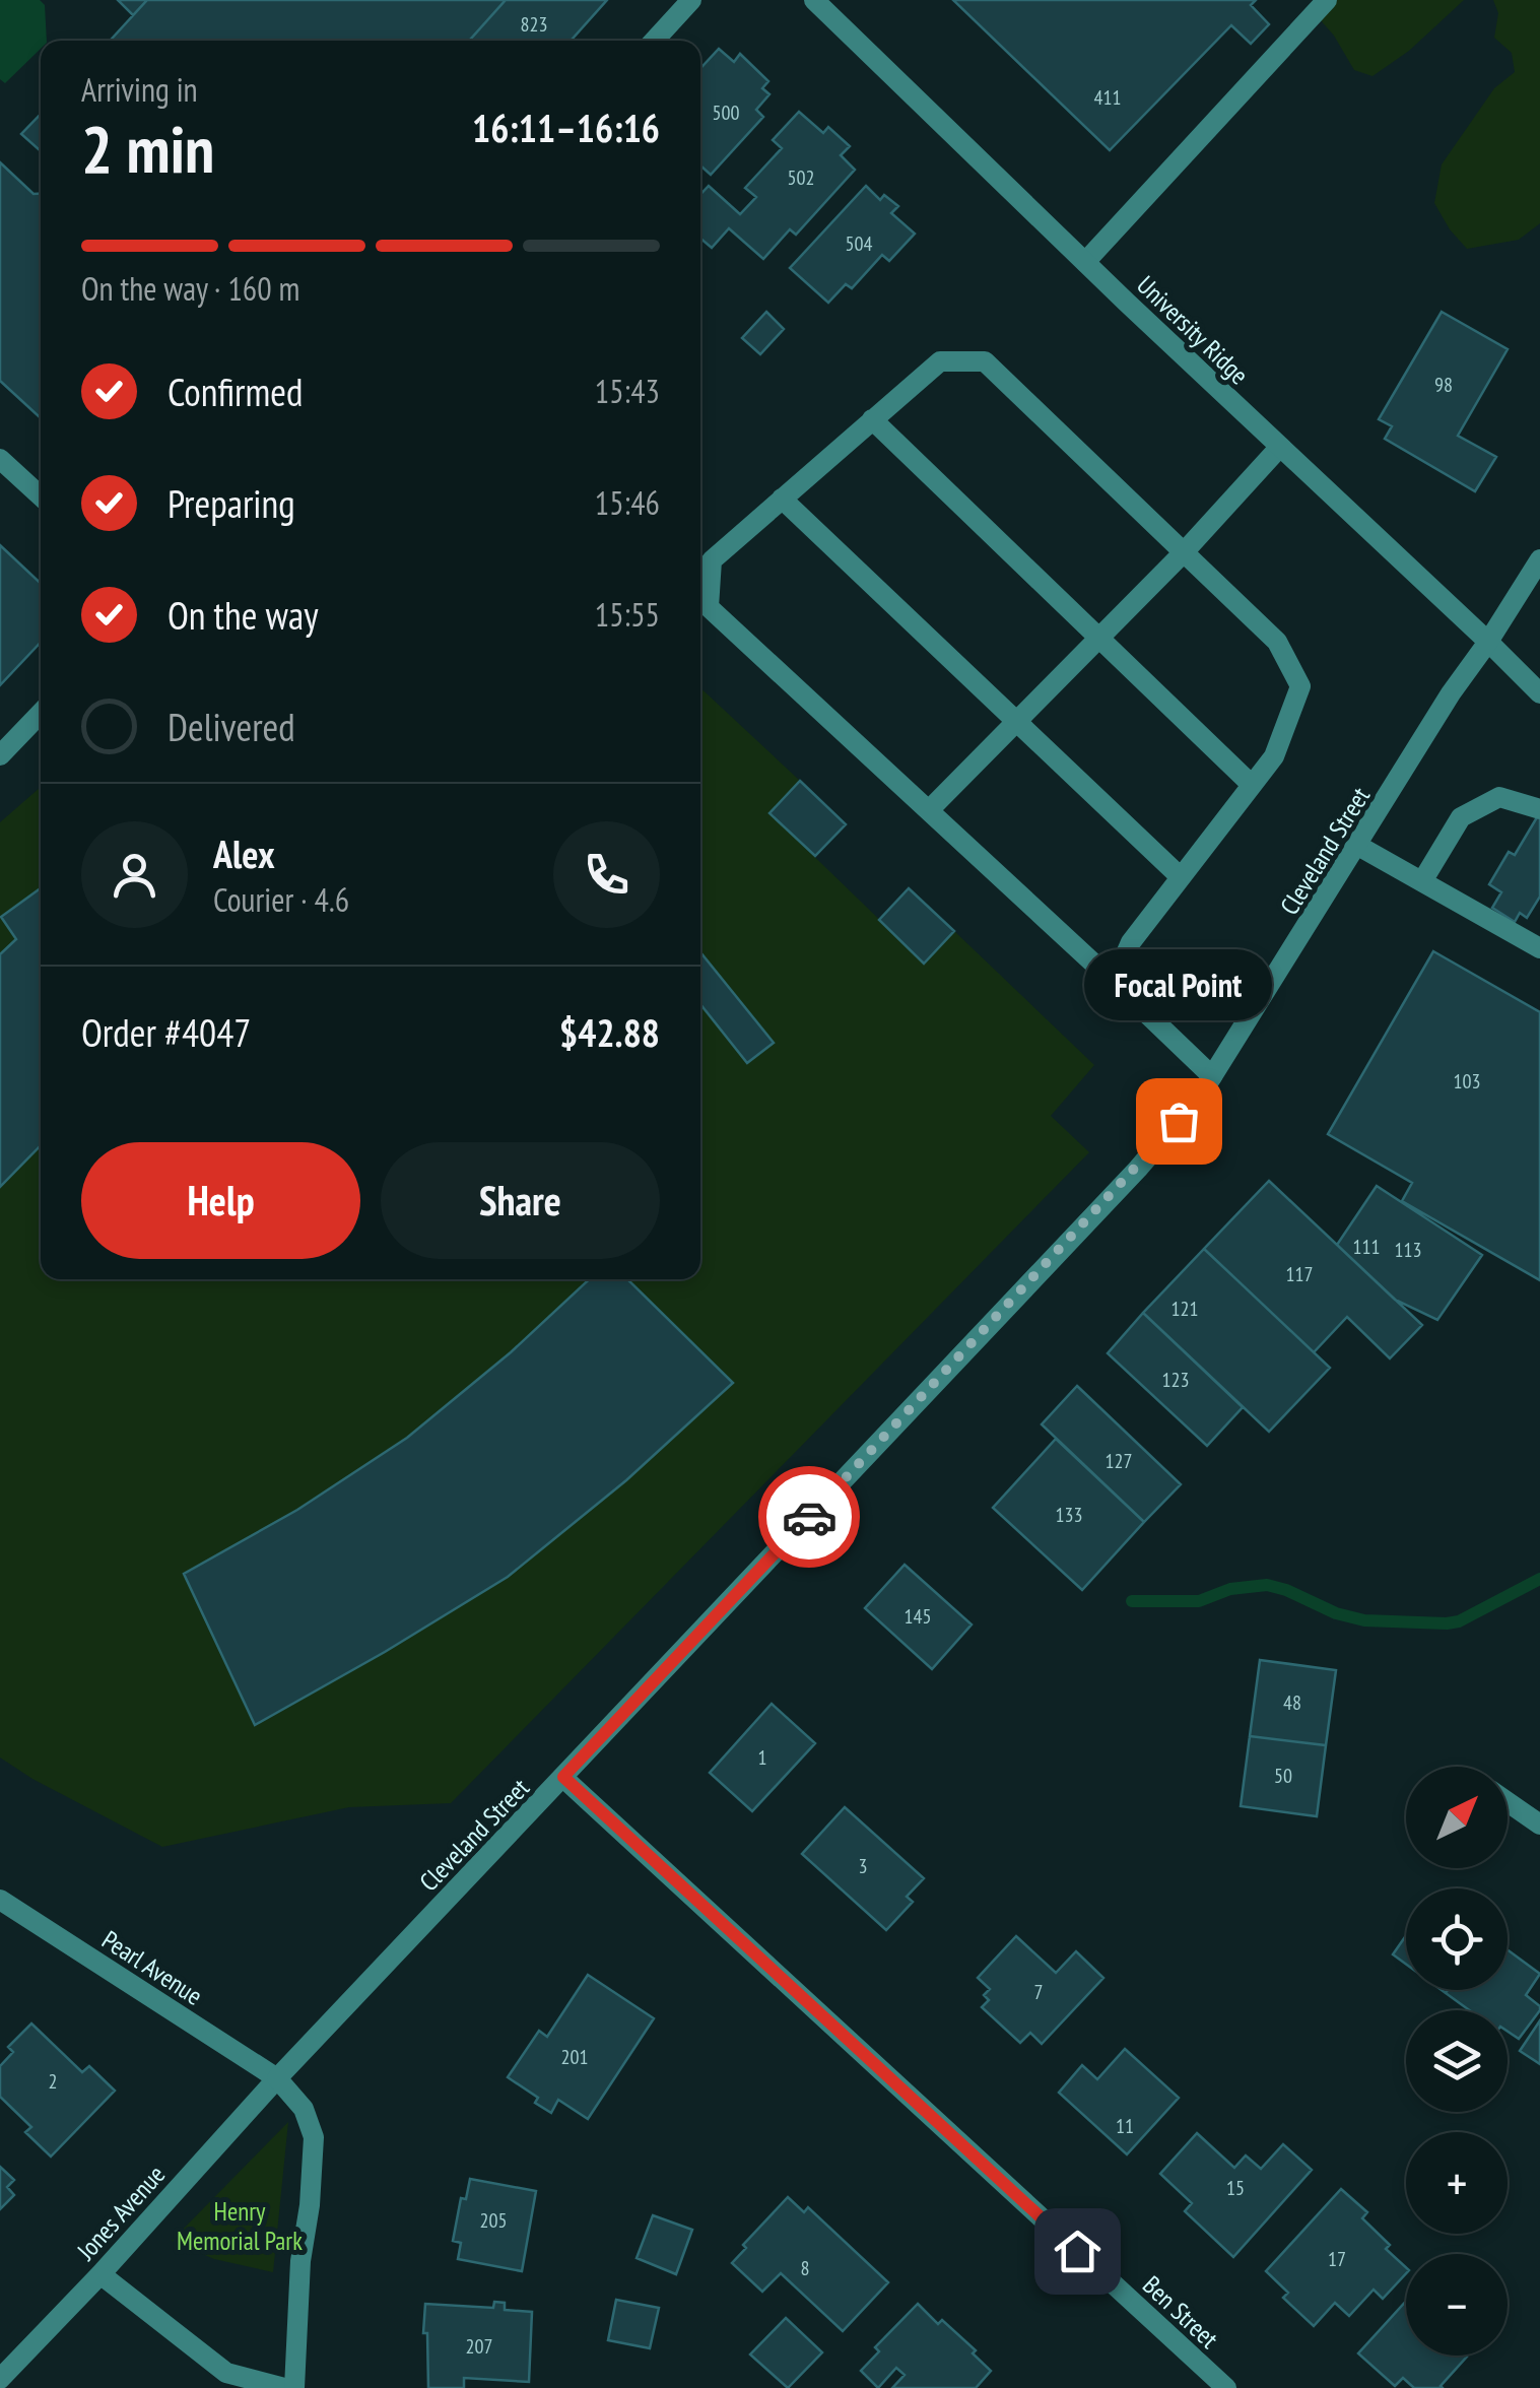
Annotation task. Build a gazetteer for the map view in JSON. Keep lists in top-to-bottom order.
{
  "streets": {
    "street": [
      "University Ridge",
      "Cleveland Street",
      "Pearl Avenue",
      "Jones Avenue",
      "Ben Street"
    ]
  },
  "crossings": [
    ["University Ridge", "Cleveland Street"],
    ["Cleveland Street", "Pearl Avenue"],
    ["Cleveland Street", "Jones Avenue"],
    ["Cleveland Street", "Ben Street"],
    ["Pearl Avenue", "Jones Avenue"]
  ],
  "parks": ["Henry Memorial Park"],
  "places": ["Focal Point"],
  "house_numbers": [
    "823",
    "411",
    "500",
    "502",
    "504",
    "98",
    "103",
    "111",
    "113",
    "117",
    "121",
    "123",
    "127",
    "133",
    "145",
    "48",
    "1",
    "50",
    "3",
    "7",
    "201",
    "2",
    "11",
    "15",
    "205",
    "17",
    "8",
    "207"
  ],
  "north": "top right",
  "page": {
    "heading": ["2 min", "Arriving in", "16:11–16:16"],
    "panel": [
      "Alex",
      "Courier · 4.6",
      "Order #4047",
      "$42.88"
    ],
    "bar": "On the way · 160 m",
    "list": [
      ["Confirmed", "15:43"],
      ["Preparing", "15:46"],
      ["On the way", "15:55"],
      "Delivered"
    ],
    "bubble": "Focal Point",
    "buttons": ["Help", "Share"],
    "map_buttons": ["+", "−"]
  }
}
